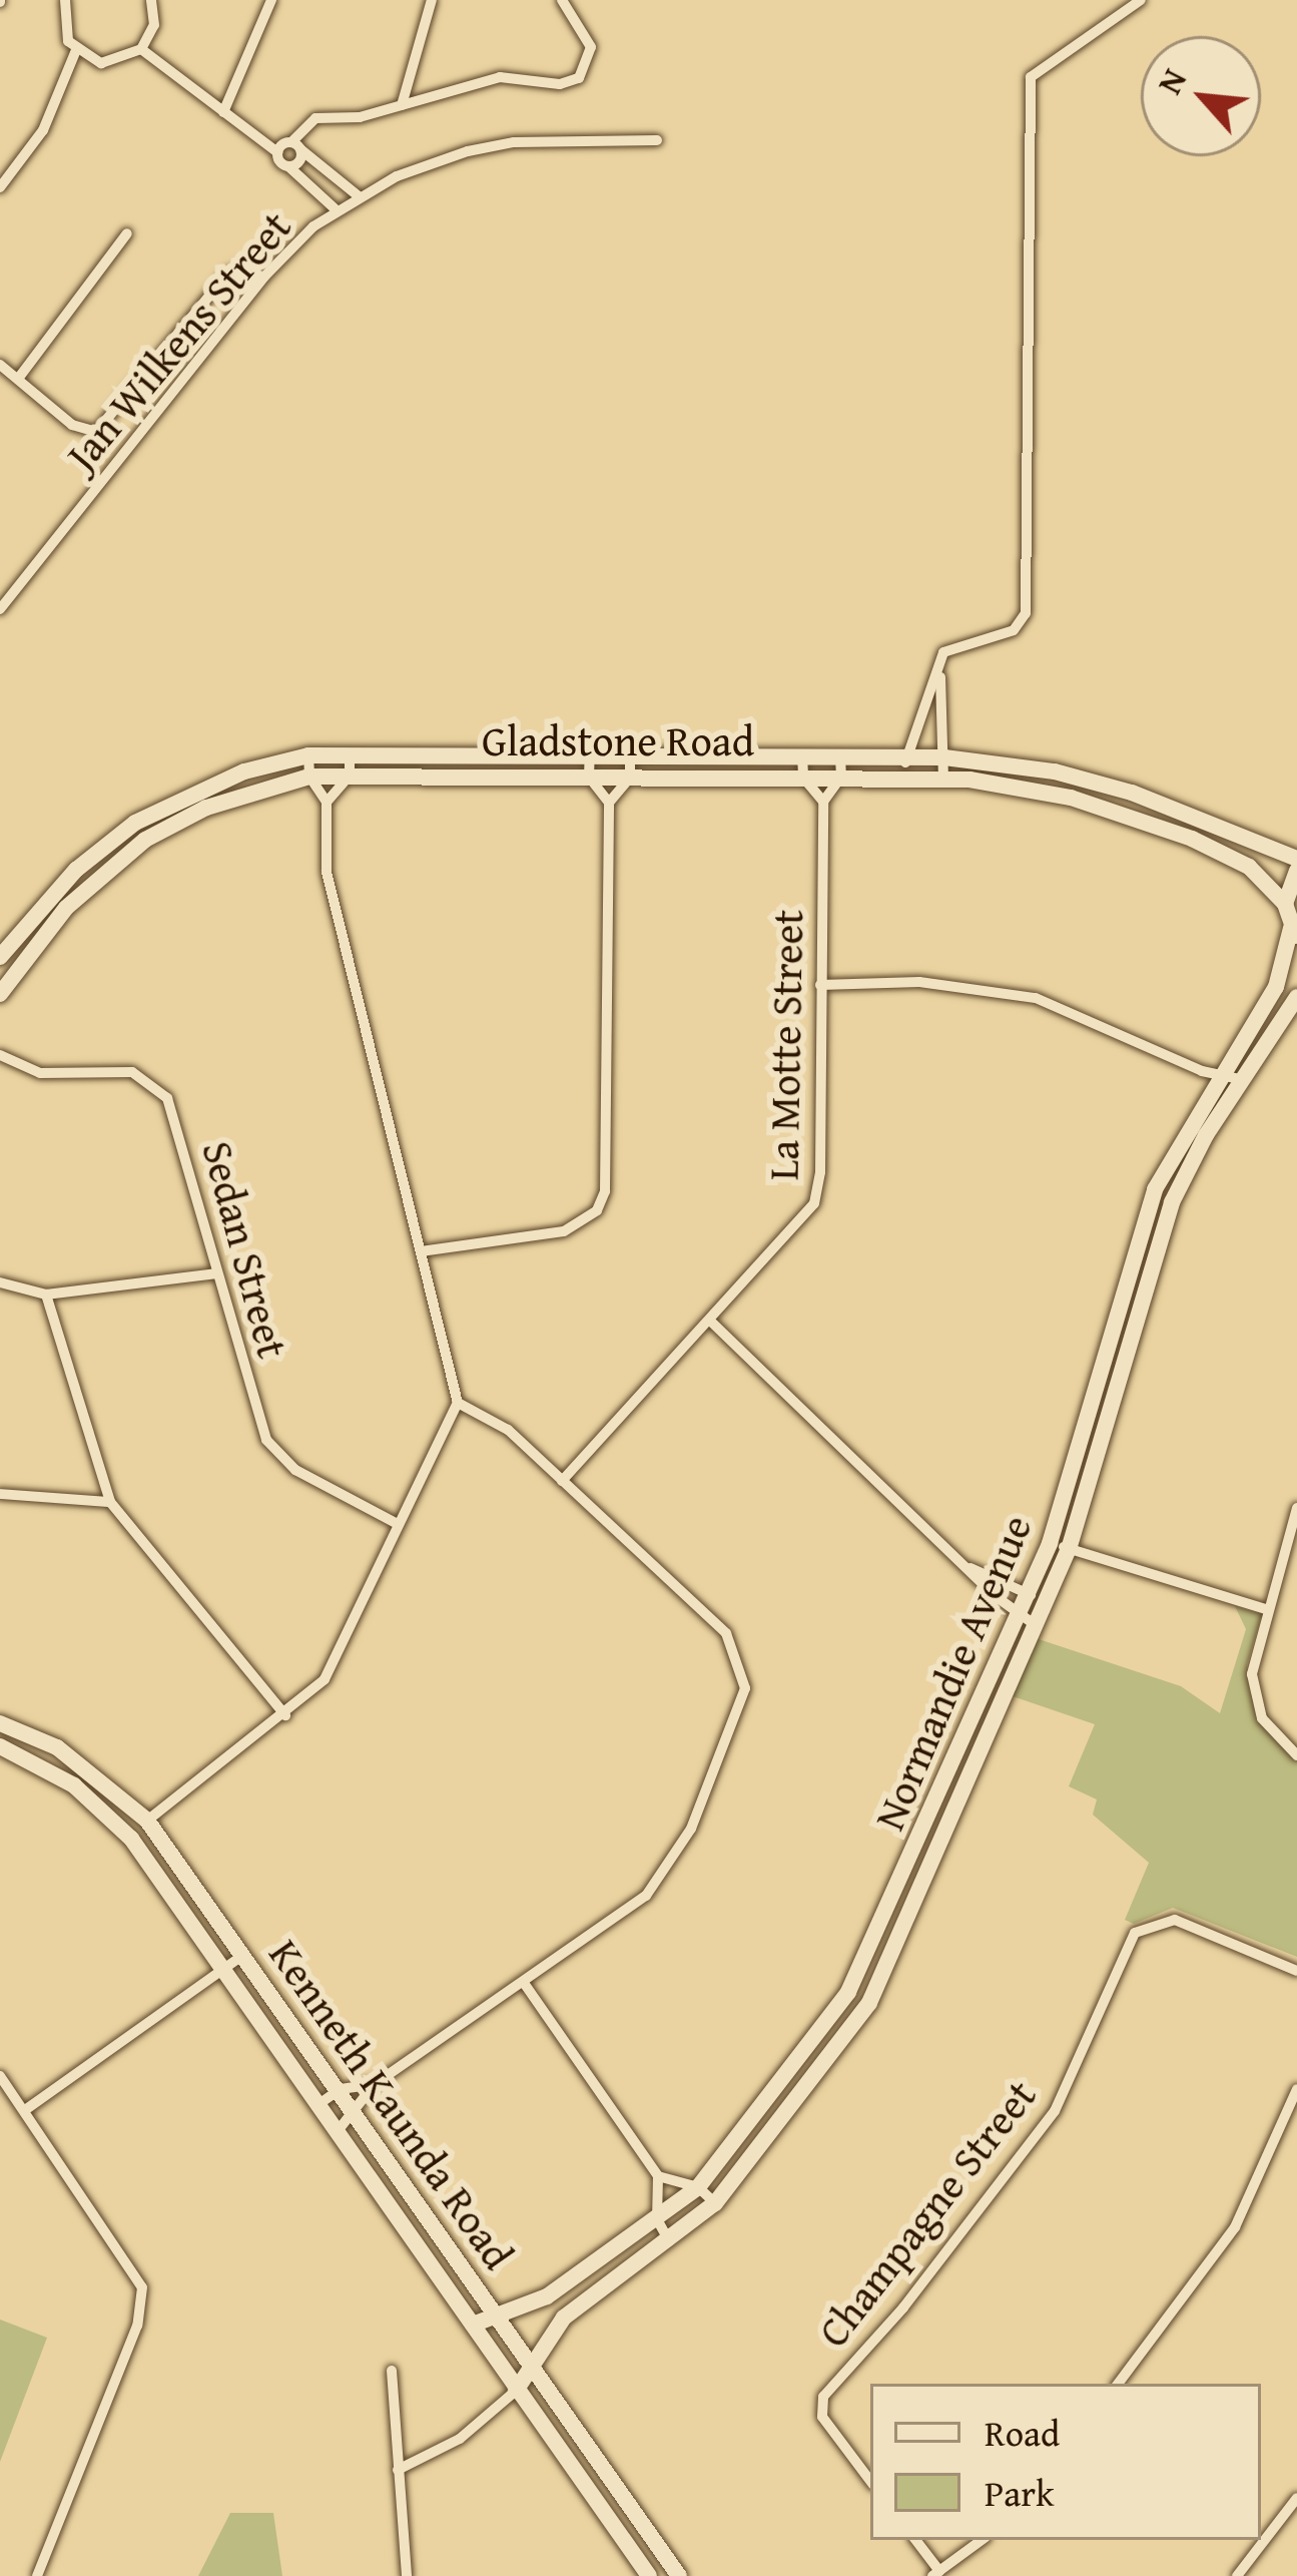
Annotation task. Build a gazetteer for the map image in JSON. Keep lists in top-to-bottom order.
{
  "streets": {
    "street": [
      "Jan Wilkens Street",
      "Gladstone Road",
      "La Motte Street",
      "Sedan Street",
      "Normandie Avenue",
      "Kenneth Kaunda Road",
      "Champagne Street"
    ]
  },
  "crossings": [
    ["Normandie Avenue", "Kenneth Kaunda Road"]
  ],
  "legend": ["Road", "Park"],
  "north": "top left"
}
